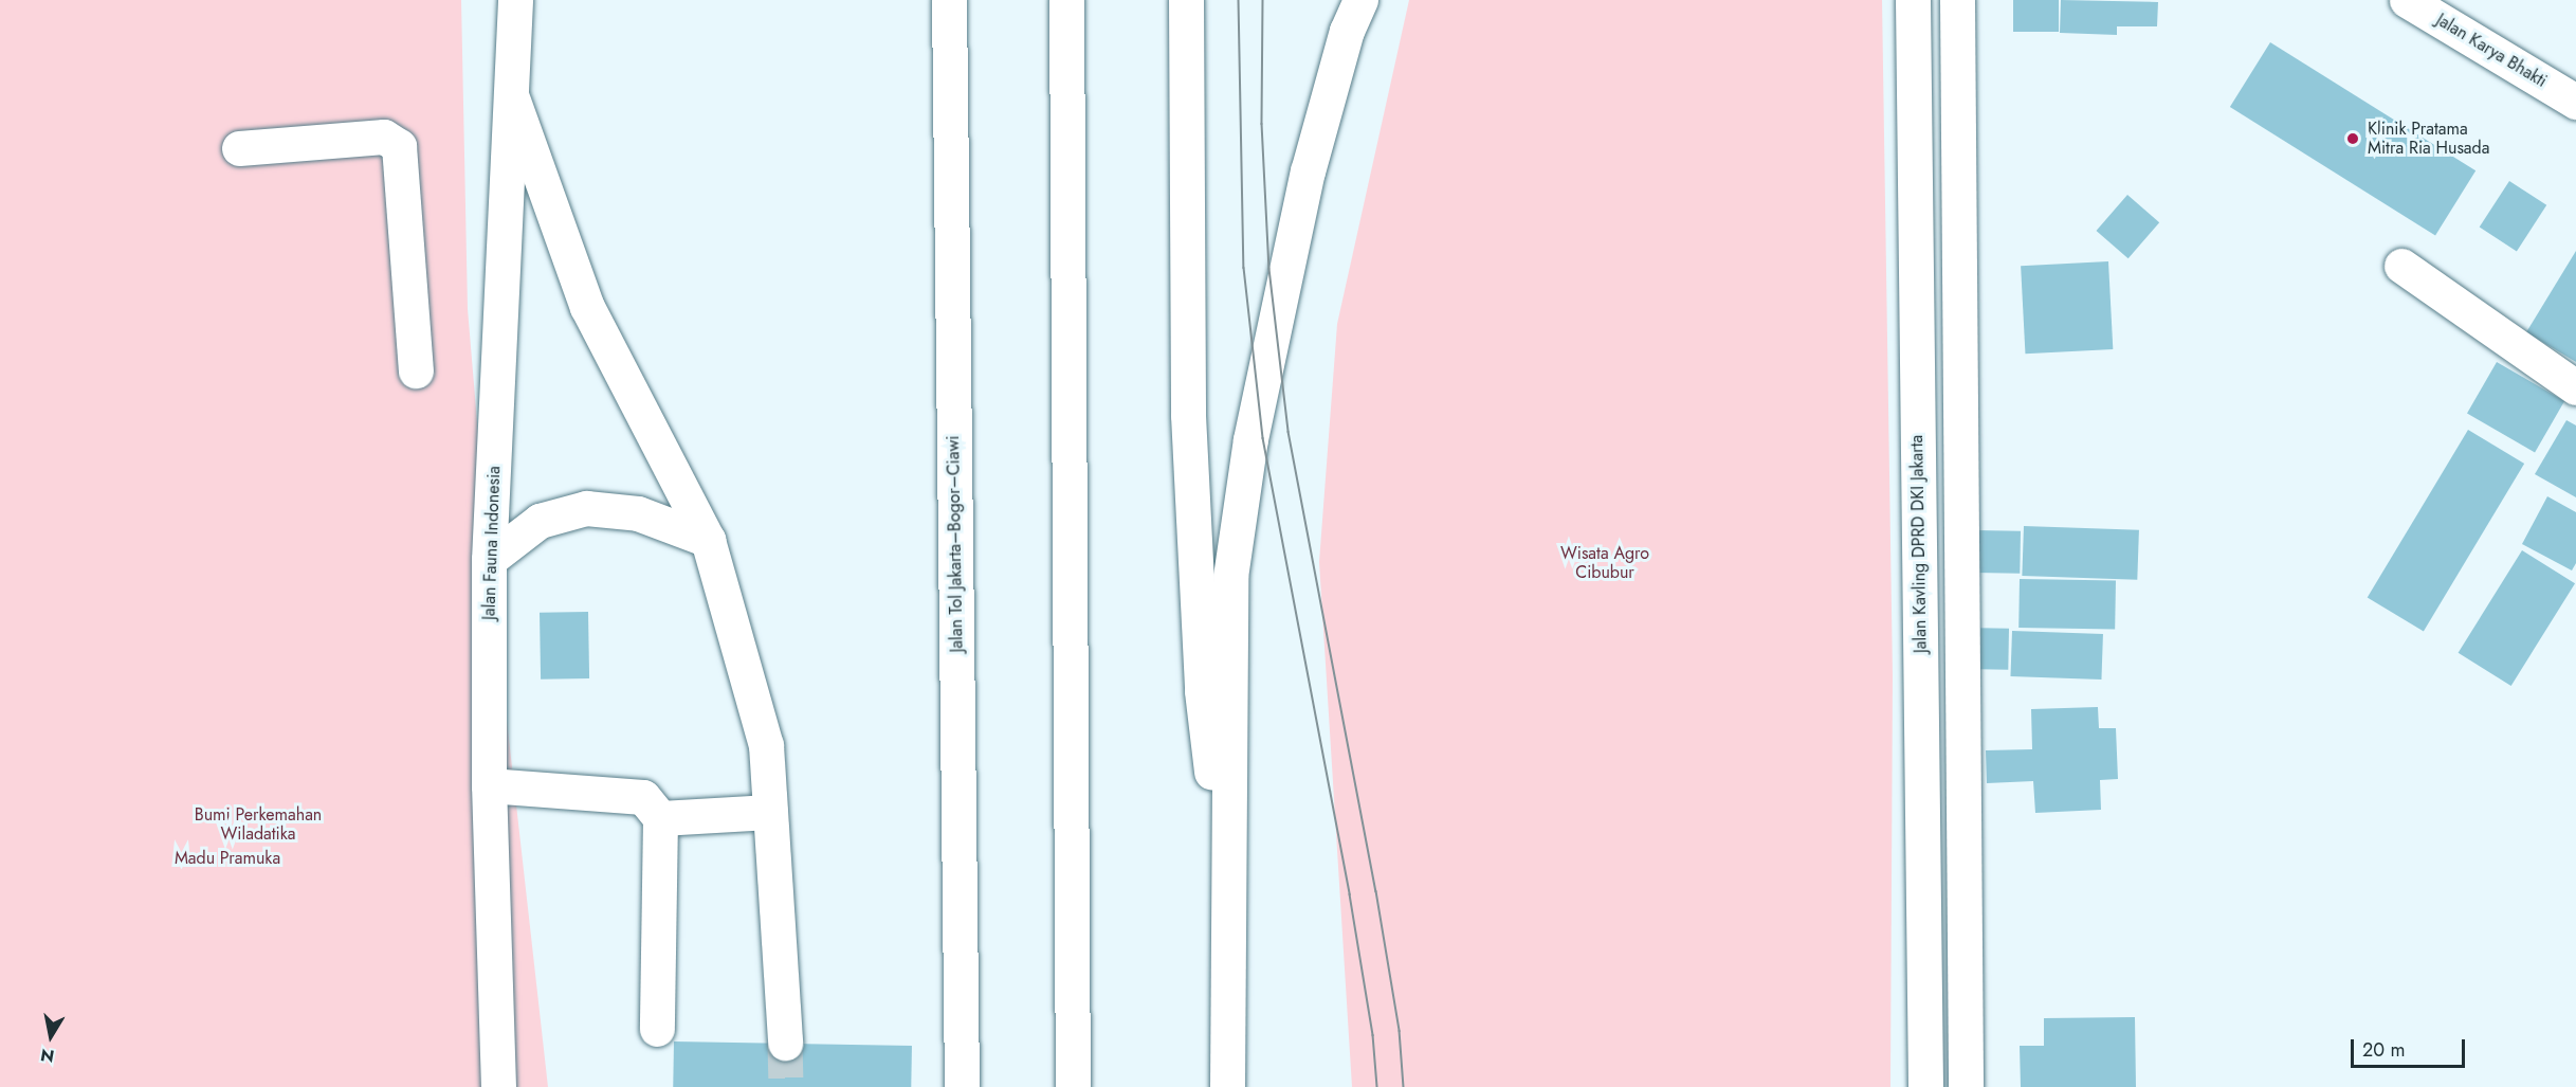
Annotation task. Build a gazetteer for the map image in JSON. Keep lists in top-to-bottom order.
{
  "streets": {
    "main road": [
      "Jalan Karya Bhakti",
      "Jalan Fauna Indonesia",
      "Jalan Tol Jakarta–Bogor–Ciawi",
      "Jalan Kavling DPRD DKI Jakarta"
    ]
  },
  "parks": ["Wisata Agro Cibubur", "Bumi Perkemahan Wiladatika", "Madu Pramuka"],
  "places": ["Klinik Pratama Mitra Ria Husada"],
  "scale_bar": "20 m",
  "north": "bottom"
}
